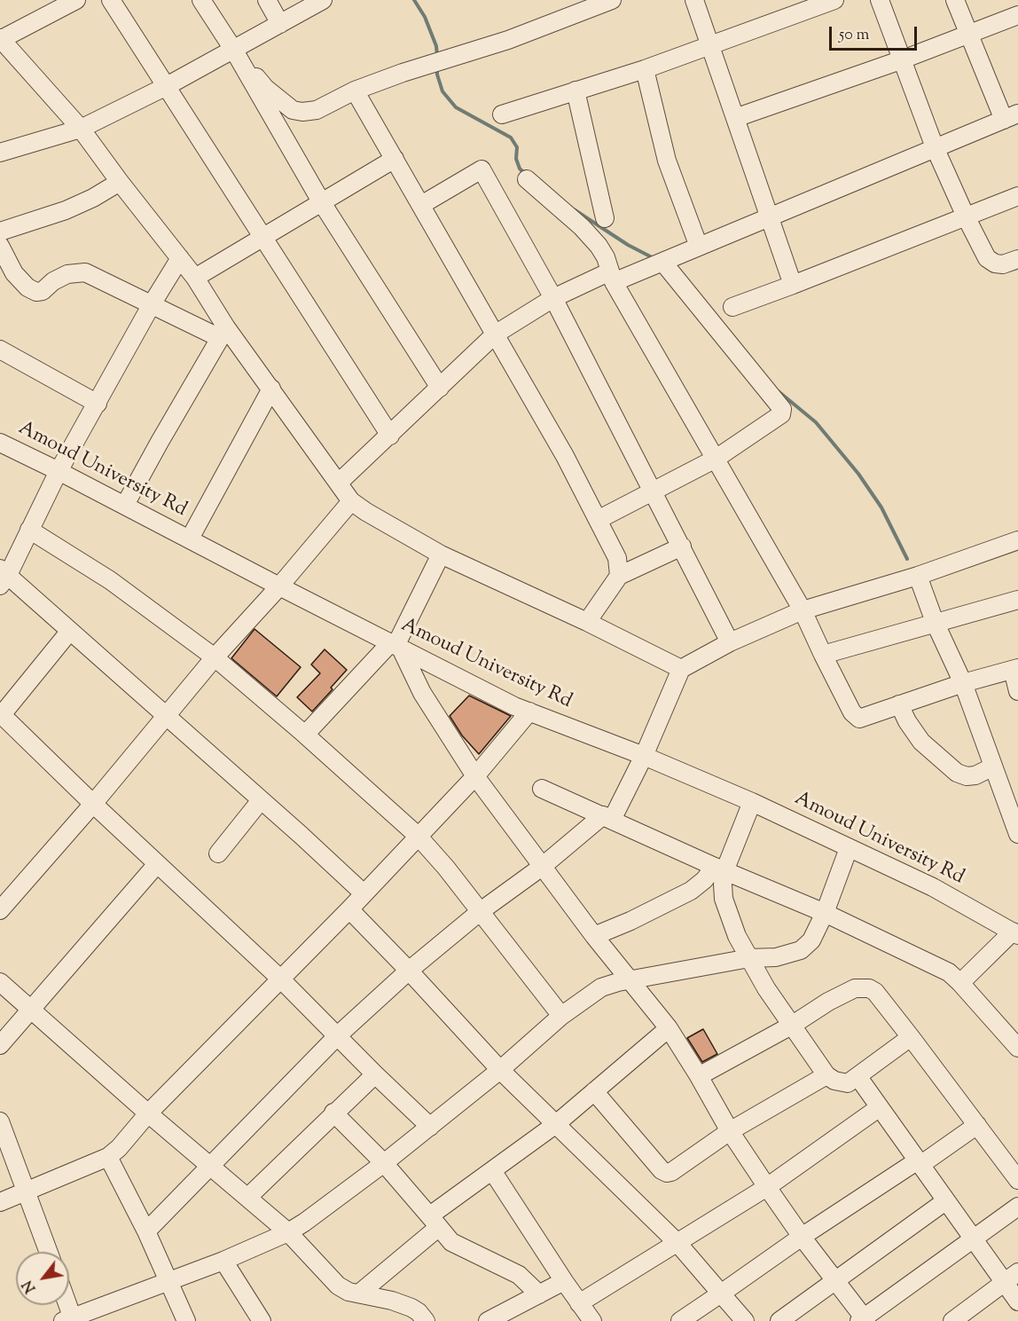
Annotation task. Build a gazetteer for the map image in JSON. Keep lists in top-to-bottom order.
{
  "streets": {
    "street": ["Amoud University Rd"]
  },
  "scale_bar": "50 m",
  "north": "bottom left"
}
